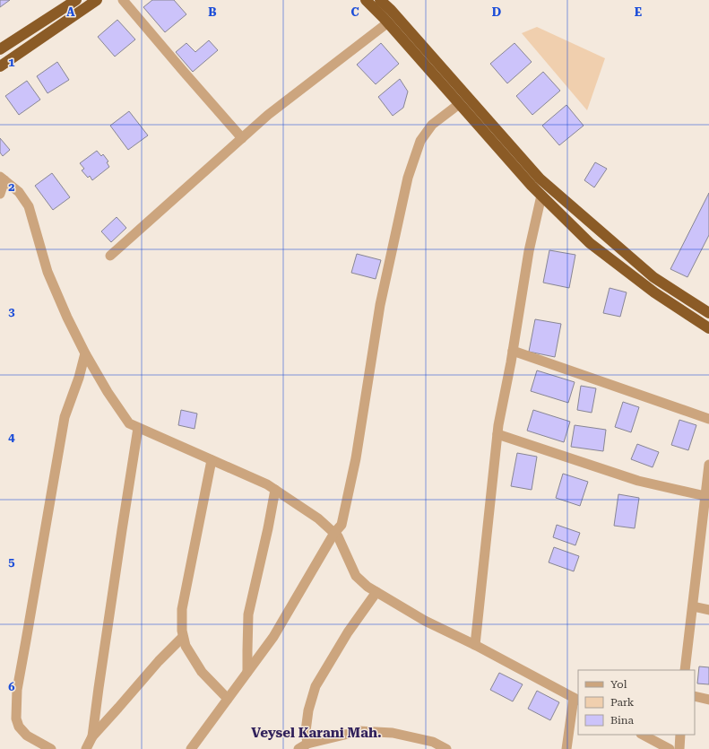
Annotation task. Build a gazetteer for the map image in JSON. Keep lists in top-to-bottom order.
{
  "districts": ["Veysel Karani Mah."],
  "legend": ["Yol", "Park", "Bina"],
  "grid": {
    "columns": [
      "A",
      "B",
      "C",
      "D",
      "E"
    ],
    "rows": [
      "1",
      "2",
      "3",
      "4",
      "5",
      "6"
    ]
  }
}
